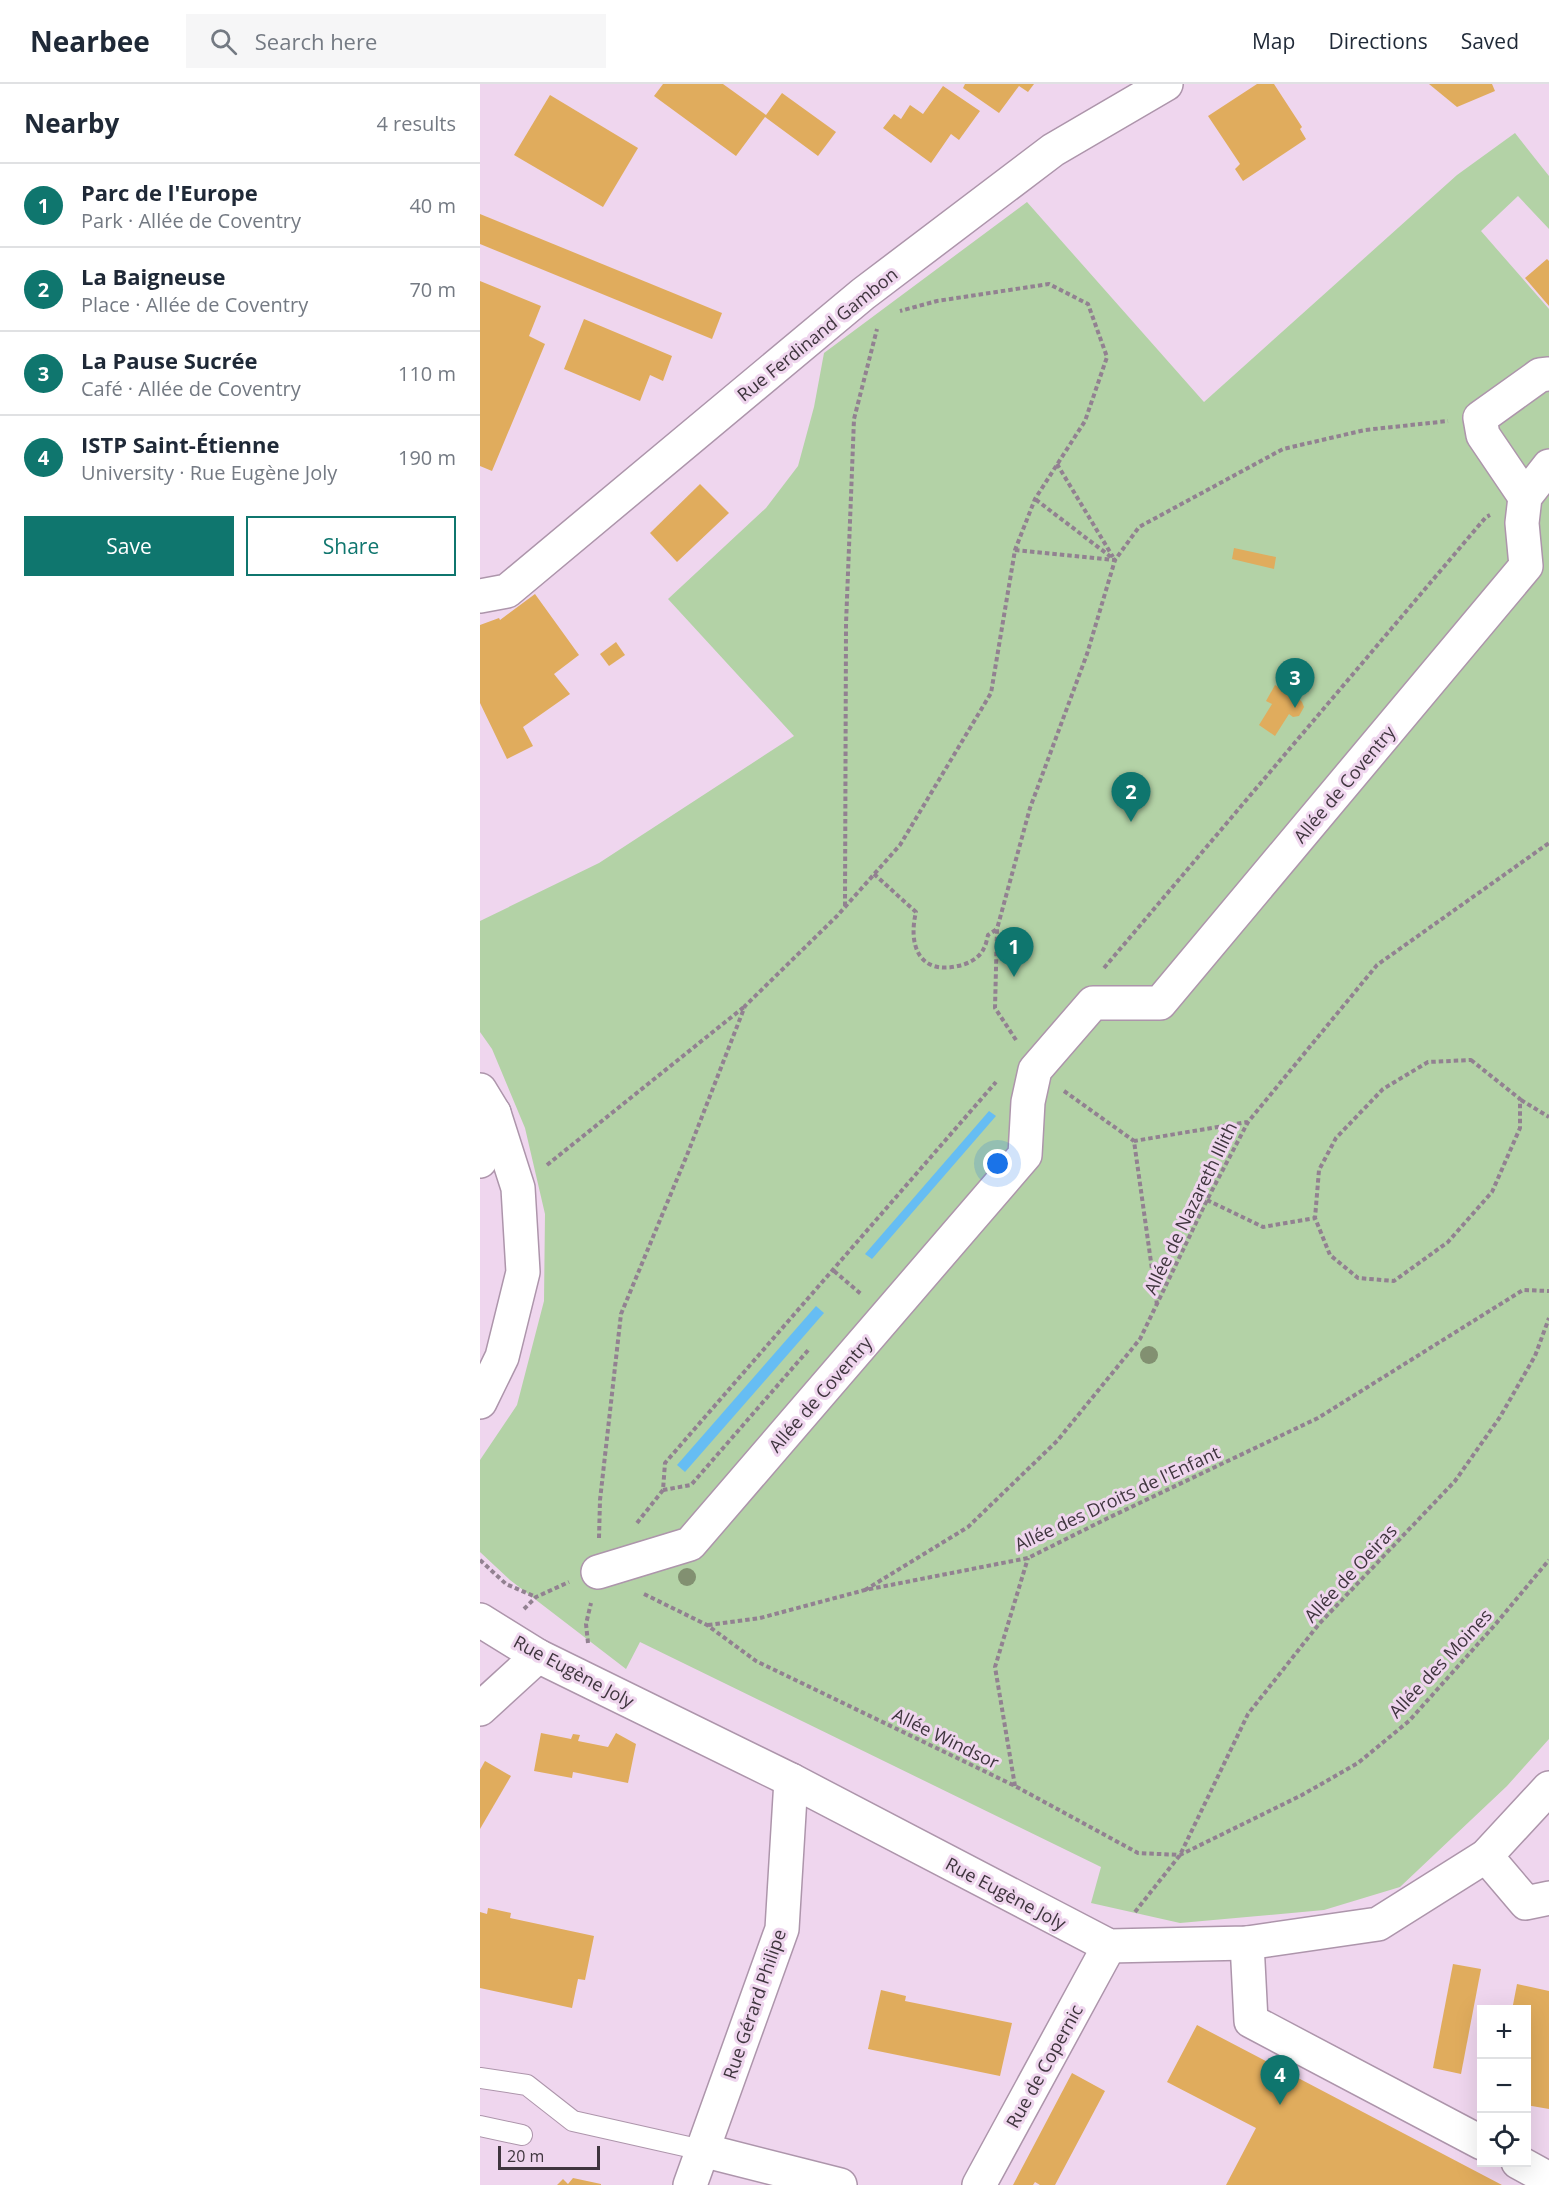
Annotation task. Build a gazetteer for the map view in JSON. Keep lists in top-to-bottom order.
{
  "streets": {
    "street": [
      "Rue Ferdinand Gambon",
      "Allée de Coventry",
      "Rue Eugène Joly",
      "Rue Gérard Philipe",
      "Rue de Copernic"
    ],
    "path": [
      "Allée de Nazareth Illith",
      "Allée des Droits de l'Enfant",
      "Allée de Oeiras",
      "Allée des Moines",
      "Allée Windsor"
    ]
  },
  "crossings": [
    ["Allée de Nazareth Illith", "Allée des Droits de l'Enfant"],
    ["Allée des Droits de l'Enfant", "Allée Windsor"],
    ["Allée de Oeiras", "Allée des Moines"],
    ["Allée de Oeiras", "Allée Windsor"],
    ["Allée des Moines", "Allée Windsor"],
    ["Rue Eugène Joly", "Rue Gérard Philipe"],
    ["Rue Eugène Joly", "Rue de Copernic"]
  ],
  "scale_bar": "20 m",
  "page": {
    "header": "Nearbee",
    "search": "Search here",
    "nav": ["Map", "Directions", "Saved"],
    "heading": ["Nearby", "4 results"],
    "list": [
      {
        "mark": "1",
        "name": "Parc de l'Europe",
        "note": "Park · Allée de Coventry",
        "value": "40 m"
      },
      {
        "mark": "2",
        "name": "La Baigneuse",
        "note": "Place · Allée de Coventry",
        "value": "70 m"
      },
      {
        "mark": "3",
        "name": "La Pause Sucrée",
        "note": "Café · Allée de Coventry",
        "value": "110 m"
      },
      {
        "mark": "4",
        "name": "ISTP Saint-Étienne",
        "note": "University · Rue Eugène Joly",
        "value": "190 m"
      }
    ],
    "buttons": ["Save", "Share"],
    "pins": [
      "3",
      "2",
      "1",
      "4"
    ],
    "map_buttons": ["+", "−"],
    "scale": "20 m"
  }
}
